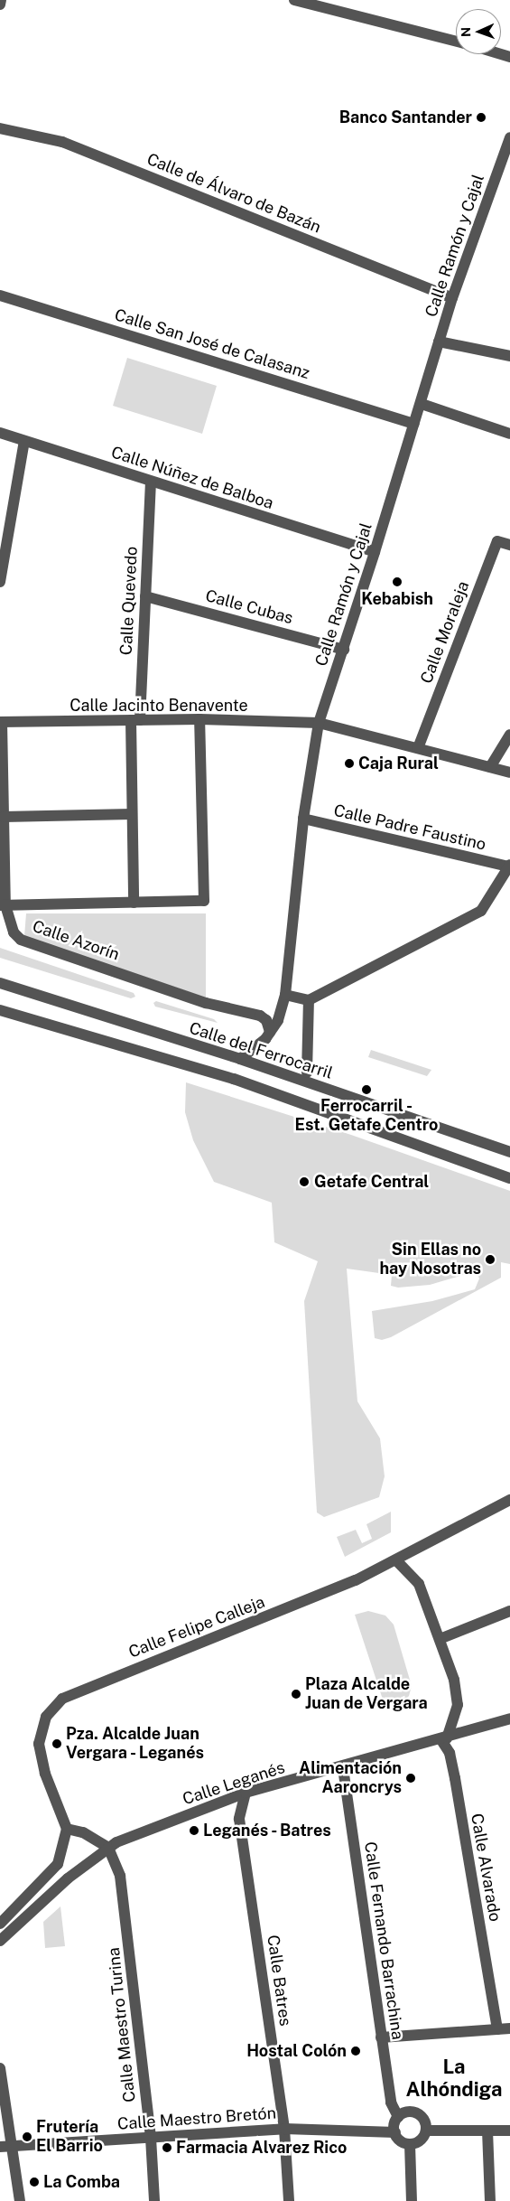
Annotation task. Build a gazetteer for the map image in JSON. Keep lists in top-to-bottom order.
{
  "streets": {
    "street": [
      "Calle de Álvaro de Bazán",
      "Calle Ramón y Cajal",
      "Calle San José de Calasanz",
      "Calle Núñez de Balboa",
      "Calle Quevedo",
      "Calle Cubas",
      "Calle Moraleja",
      "Calle Jacinto Benavente",
      "Calle Padre Faustino",
      "Calle Azorín",
      "Calle del Ferrocarril",
      "Calle Felipe Calleja",
      "Calle Leganés",
      "Calle Alvarado",
      "Calle Fernando Barrachina",
      "Calle Batres",
      "Calle Maestro Turina",
      "Calle Maestro Bretón"
    ]
  },
  "crossings": [
    ["Calle de Álvaro de Bazán", "Calle Ramón y Cajal"],
    ["Calle Ramón y Cajal", "Calle San José de Calasanz"],
    ["Calle Ramón y Cajal", "Calle Núñez de Balboa"],
    ["Calle Ramón y Cajal", "Calle Cubas"],
    ["Calle Ramón y Cajal", "Calle Jacinto Benavente"],
    ["Calle Ramón y Cajal", "Calle Padre Faustino"],
    ["Calle Ramón y Cajal", "Calle Azorín"],
    ["Calle Ramón y Cajal", "Calle del Ferrocarril"],
    ["Calle Núñez de Balboa", "Calle Quevedo"],
    ["Calle Quevedo", "Calle Cubas"],
    ["Calle Quevedo", "Calle Jacinto Benavente"],
    ["Calle Moraleja", "Calle Jacinto Benavente"],
    ["Calle Jacinto Benavente", "Calle Azorín"],
    ["Calle Leganés", "Calle Alvarado"],
    ["Calle Leganés", "Calle Fernando Barrachina"],
    ["Calle Leganés", "Calle Batres"],
    ["Calle Leganés", "Calle Maestro Turina"],
    ["Calle Fernando Barrachina", "Calle Maestro Bretón"],
    ["Calle Batres", "Calle Maestro Bretón"],
    ["Calle Maestro Turina", "Calle Maestro Bretón"]
  ],
  "districts": ["La Alhóndiga"],
  "places": [
    "Banco Santander",
    "Kebabish",
    "Caja Rural",
    "Ferrocarril - Est. Getafe Centro",
    "Getafe Central",
    "Sin Ellas no hay Nosotras",
    "Plaza Alcalde Juan de Vergara",
    "Pza. Alcalde Juan Vergara - Leganés",
    "Alimentación Aaroncrys",
    "Leganés - Batres",
    "Hostal Colón",
    "Frutería El Barrio",
    "Farmacia Alvarez Rico",
    "La Comba"
  ],
  "north": "left"
}
